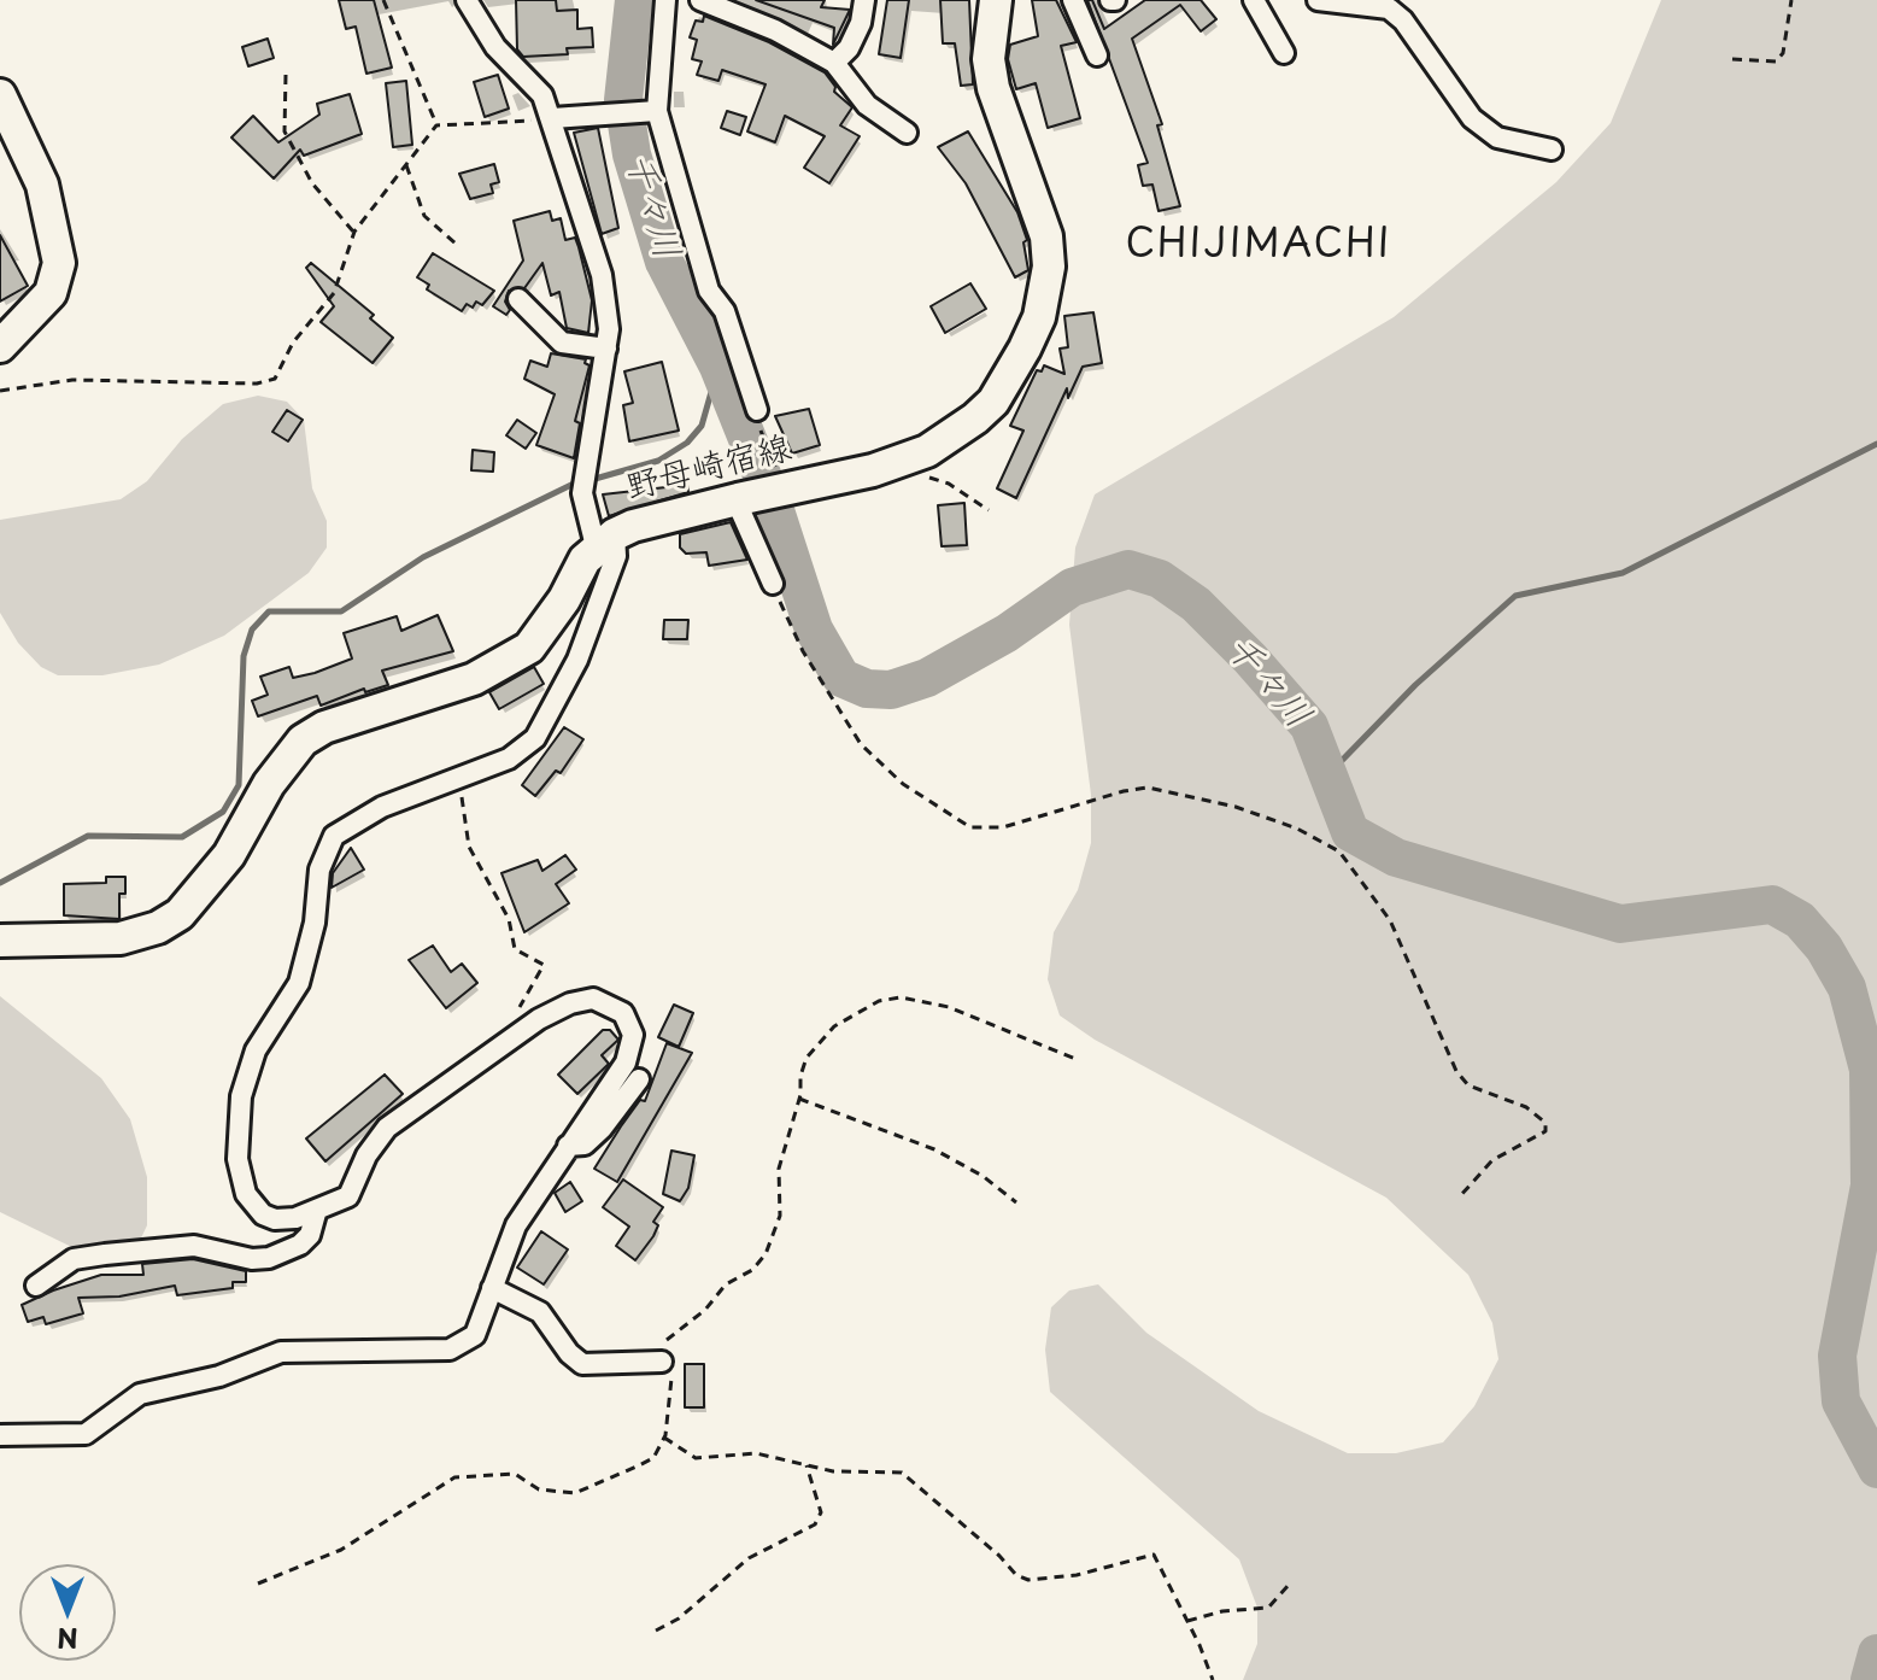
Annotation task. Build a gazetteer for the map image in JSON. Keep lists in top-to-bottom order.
{
  "streets": {
    "main road": ["野母崎宿線"]
  },
  "districts": ["CHIJIMACHI"],
  "water": ["千々川"],
  "north": "bottom"
}
